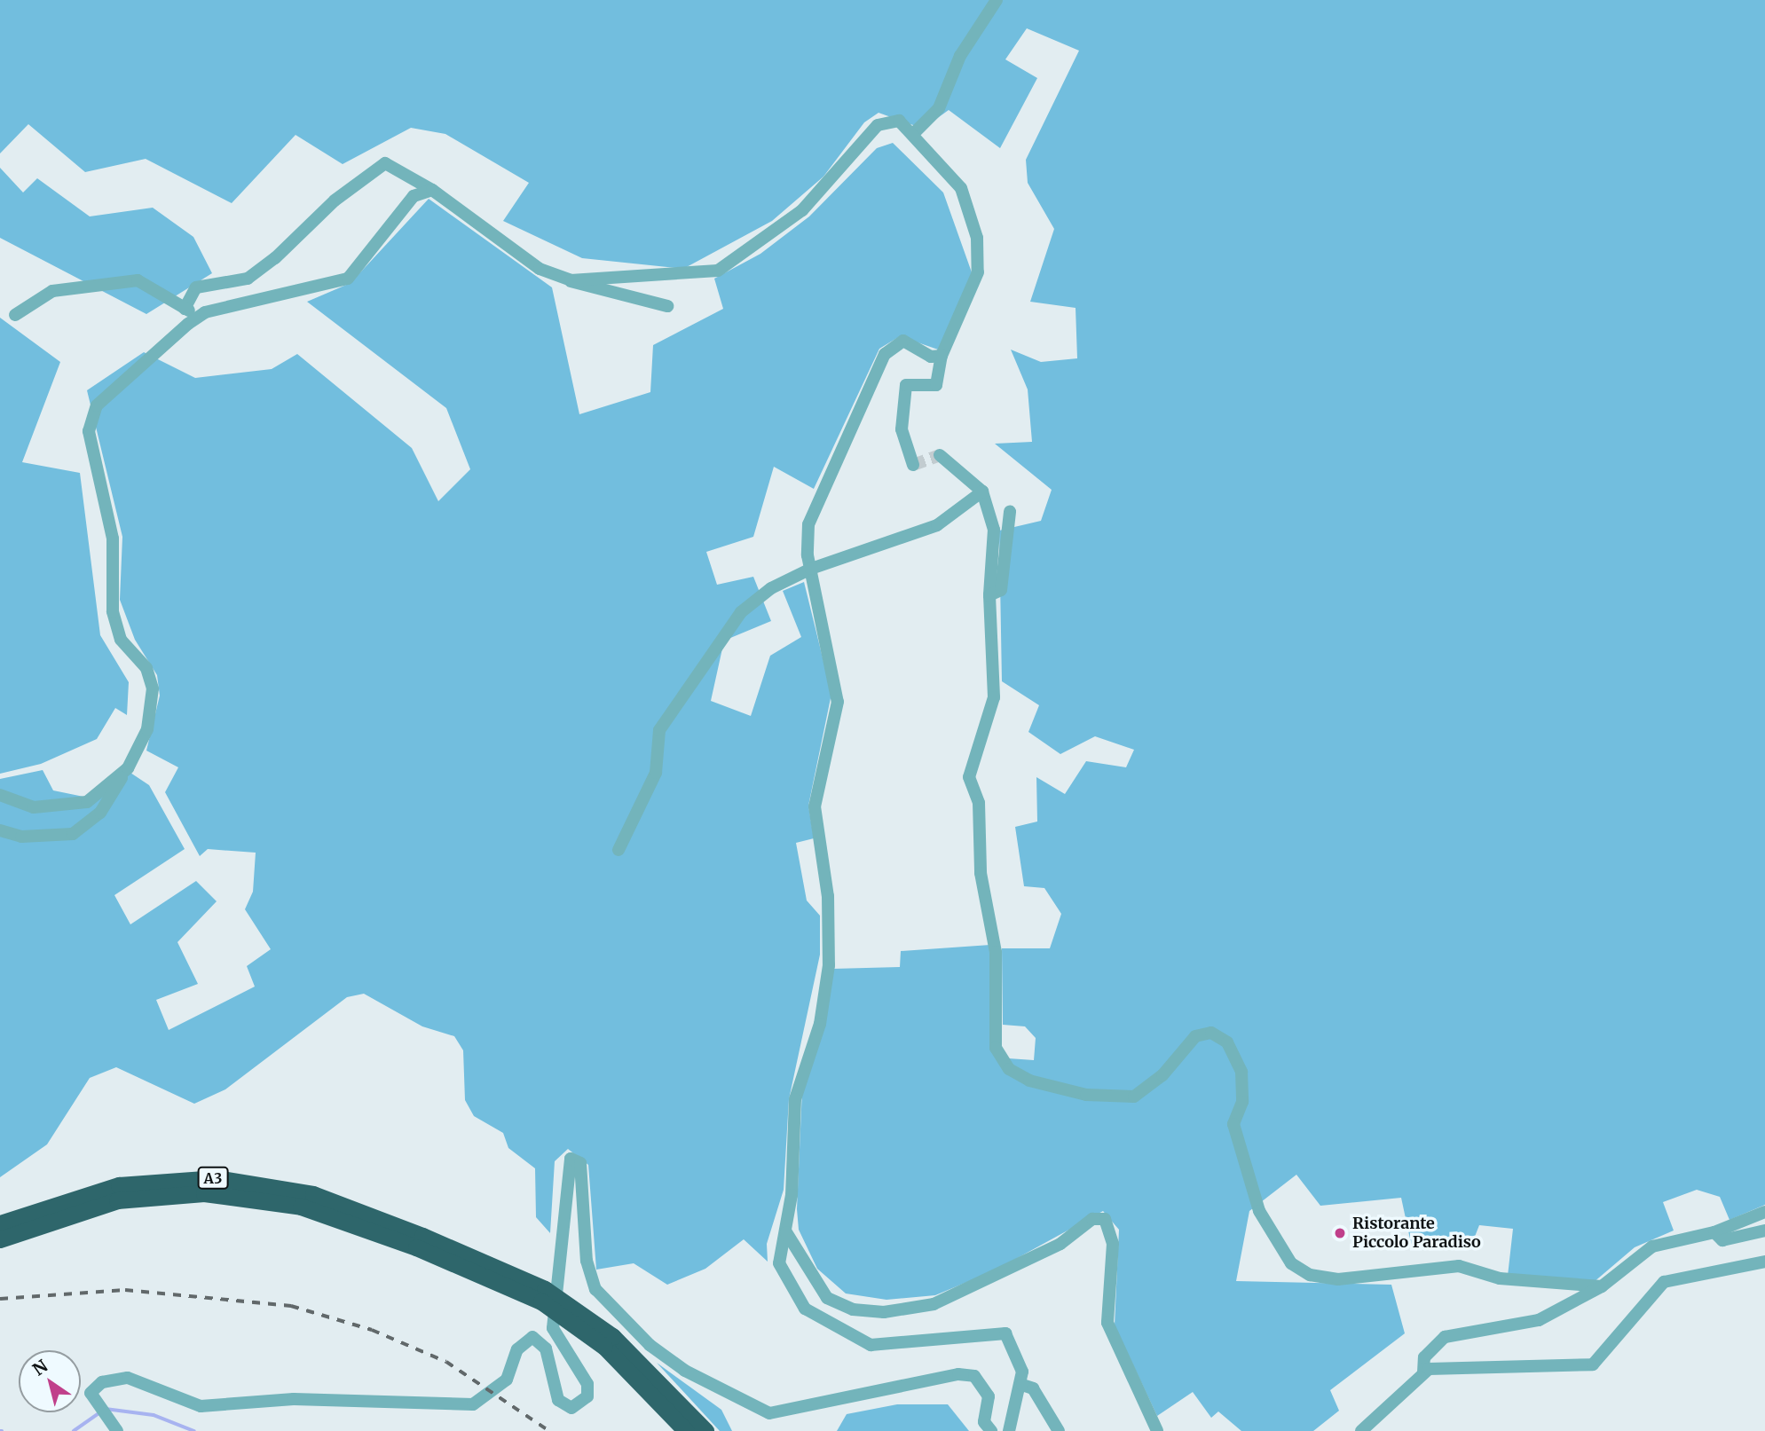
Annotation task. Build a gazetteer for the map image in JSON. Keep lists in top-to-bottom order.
{
  "streets": {
    "highway": ["A3"]
  },
  "places": ["Ristorante Piccolo Paradiso"],
  "north": "top left"
}
